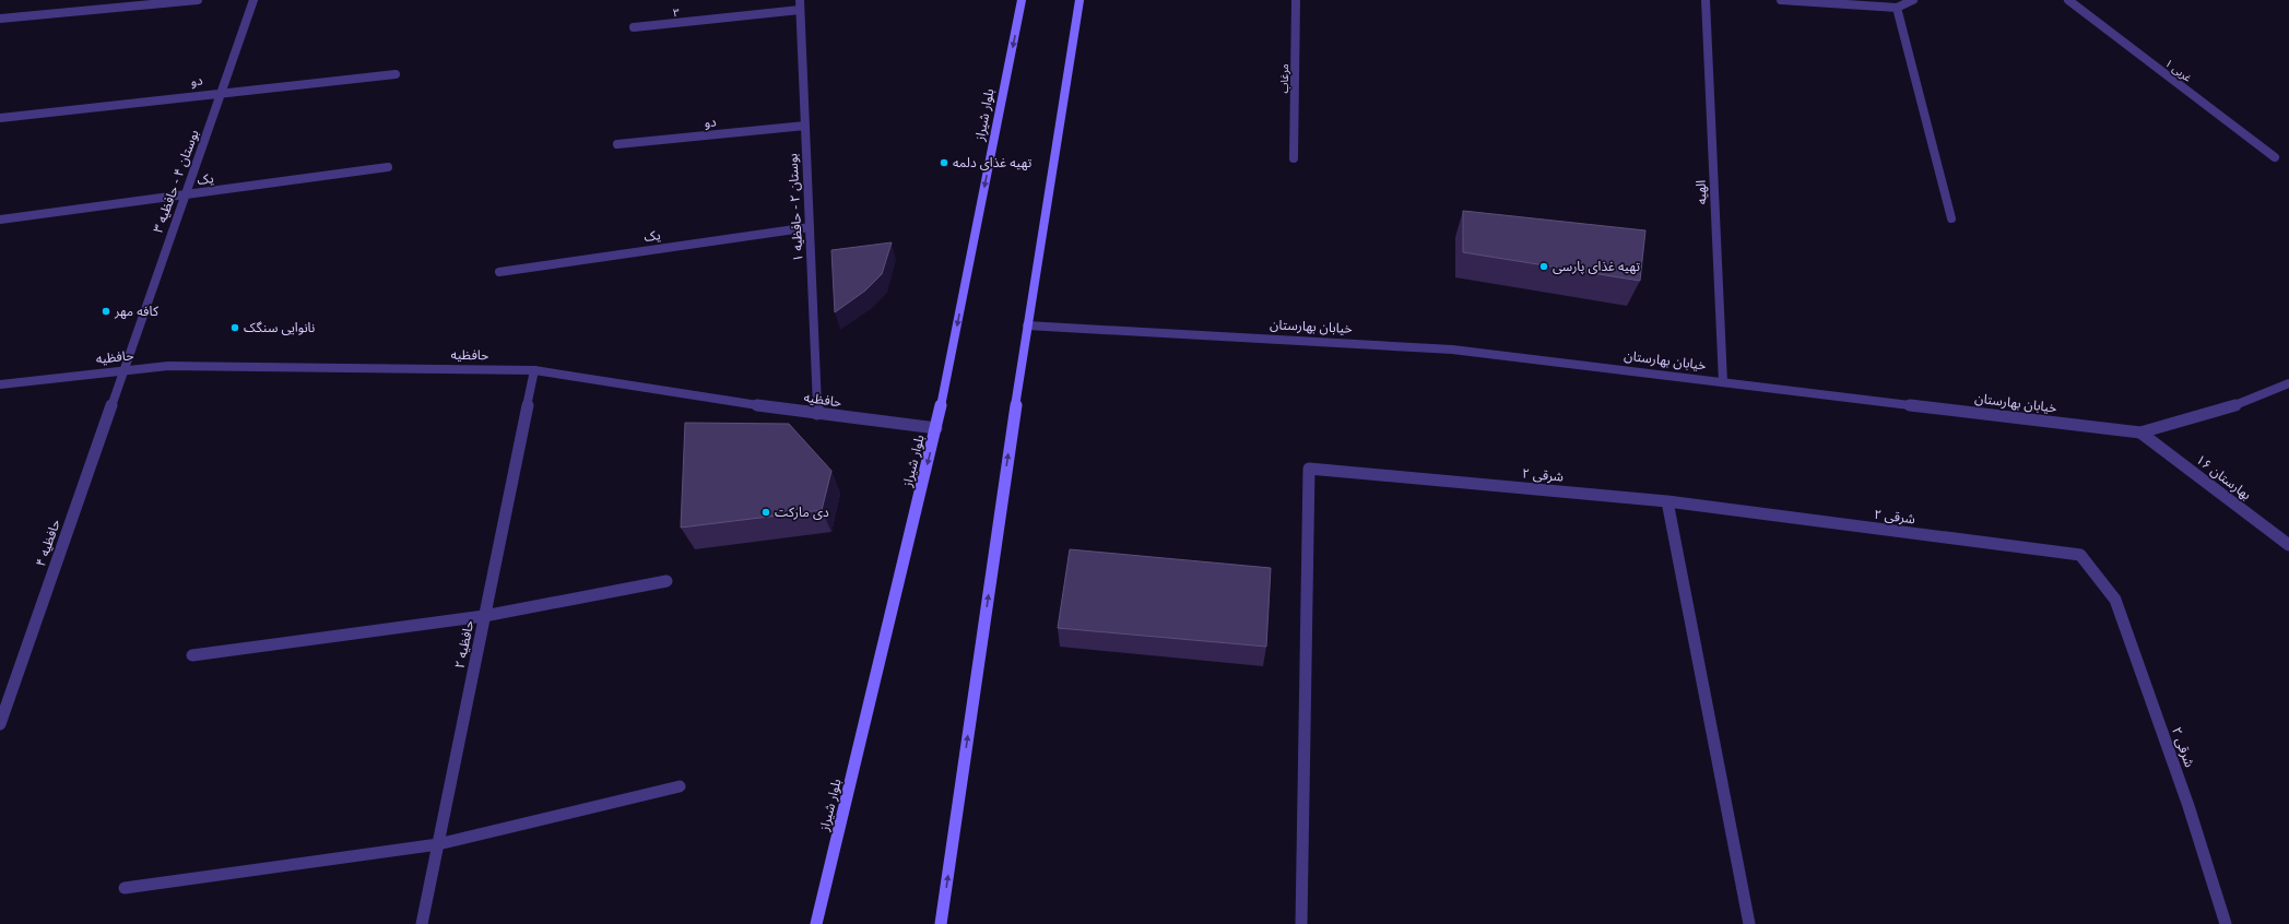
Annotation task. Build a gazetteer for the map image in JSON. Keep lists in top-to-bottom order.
{
  "streets": {
    "main road": ["بلوار شیراز"],
    "street": [
      "۳",
      "۱ غربی",
      "مرغاب",
      "دو",
      "یک",
      "بوستان ۴ - حافظیه ۳",
      "الهیه",
      "بوستان ۲ - حافظیه ۱",
      "خیابان بهارستان",
      "حافظیه",
      "۲ شرقی",
      "بهارستان ۱۶",
      "حافظیه ۴",
      "حافظیه ۲"
    ]
  },
  "crossings": [
    ["۳", "بوستان ۲ - حافظیه ۱"],
    ["دو", "بوستان ۴ - حافظیه ۳"],
    ["دو", "بوستان ۲ - حافظیه ۱"],
    ["بلوار شیراز", "حافظیه"],
    ["یک", "بوستان ۴ - حافظیه ۳"],
    ["یک", "بوستان ۲ - حافظیه ۱"],
    ["بوستان ۴ - حافظیه ۳", "حافظیه"],
    ["بوستان ۴ - حافظیه ۳", "حافظیه ۴"],
    ["الهیه", "خیابان بهارستان"],
    ["بوستان ۲ - حافظیه ۱", "حافظیه"],
    ["خیابان بهارستان", "بهارستان ۱۶"],
    ["حافظیه", "حافظیه ۴"],
    ["حافظیه", "حافظیه ۲"]
  ],
  "places": [
    "تهیه غذای دلمه",
    "تهیه غذای پارسی",
    "کافه مهر",
    "نانوایی سنگک",
    "دی مارکت"
  ]
}
